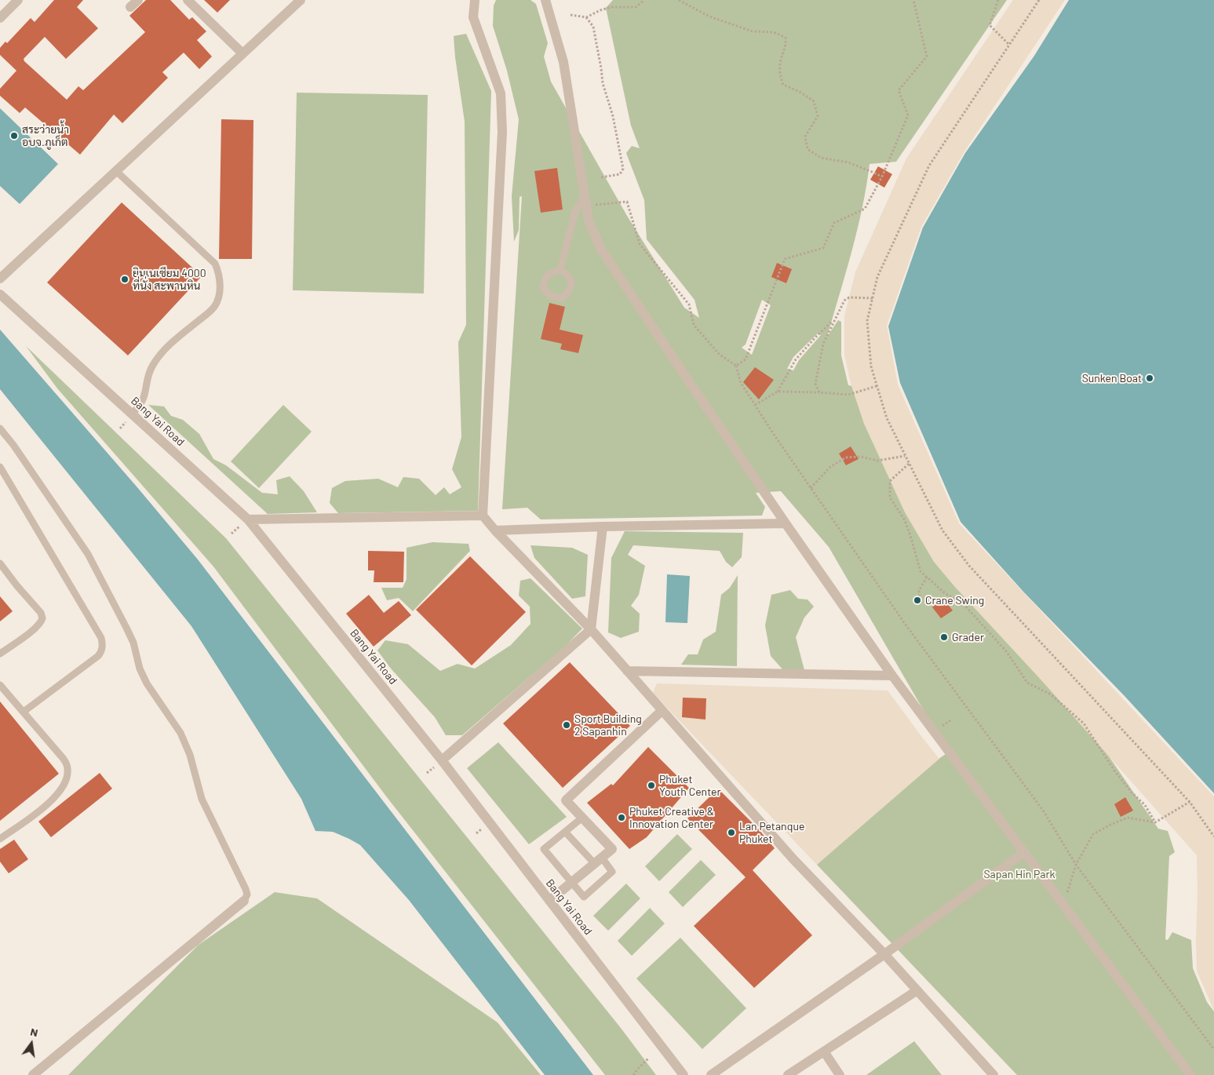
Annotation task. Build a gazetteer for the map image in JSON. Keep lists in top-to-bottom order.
{
  "streets": {
    "street": ["Bang Yai Road"]
  },
  "parks": ["Sapan Hin Park"],
  "places": [
    "สระว่ายน้ำ อบจ.ภูเก็ต",
    "ยิมเนเซียม 4000 ที่นั่ง สะพานหิน",
    "Sunken Boat",
    "Crane Swing",
    "Grader",
    "Sport Building 2 Sapanhin",
    "Phuket Youth Center",
    "Phuket Creative & Innovation Center",
    "Lan Petanque Phuket"
  ],
  "north": "top"
}
